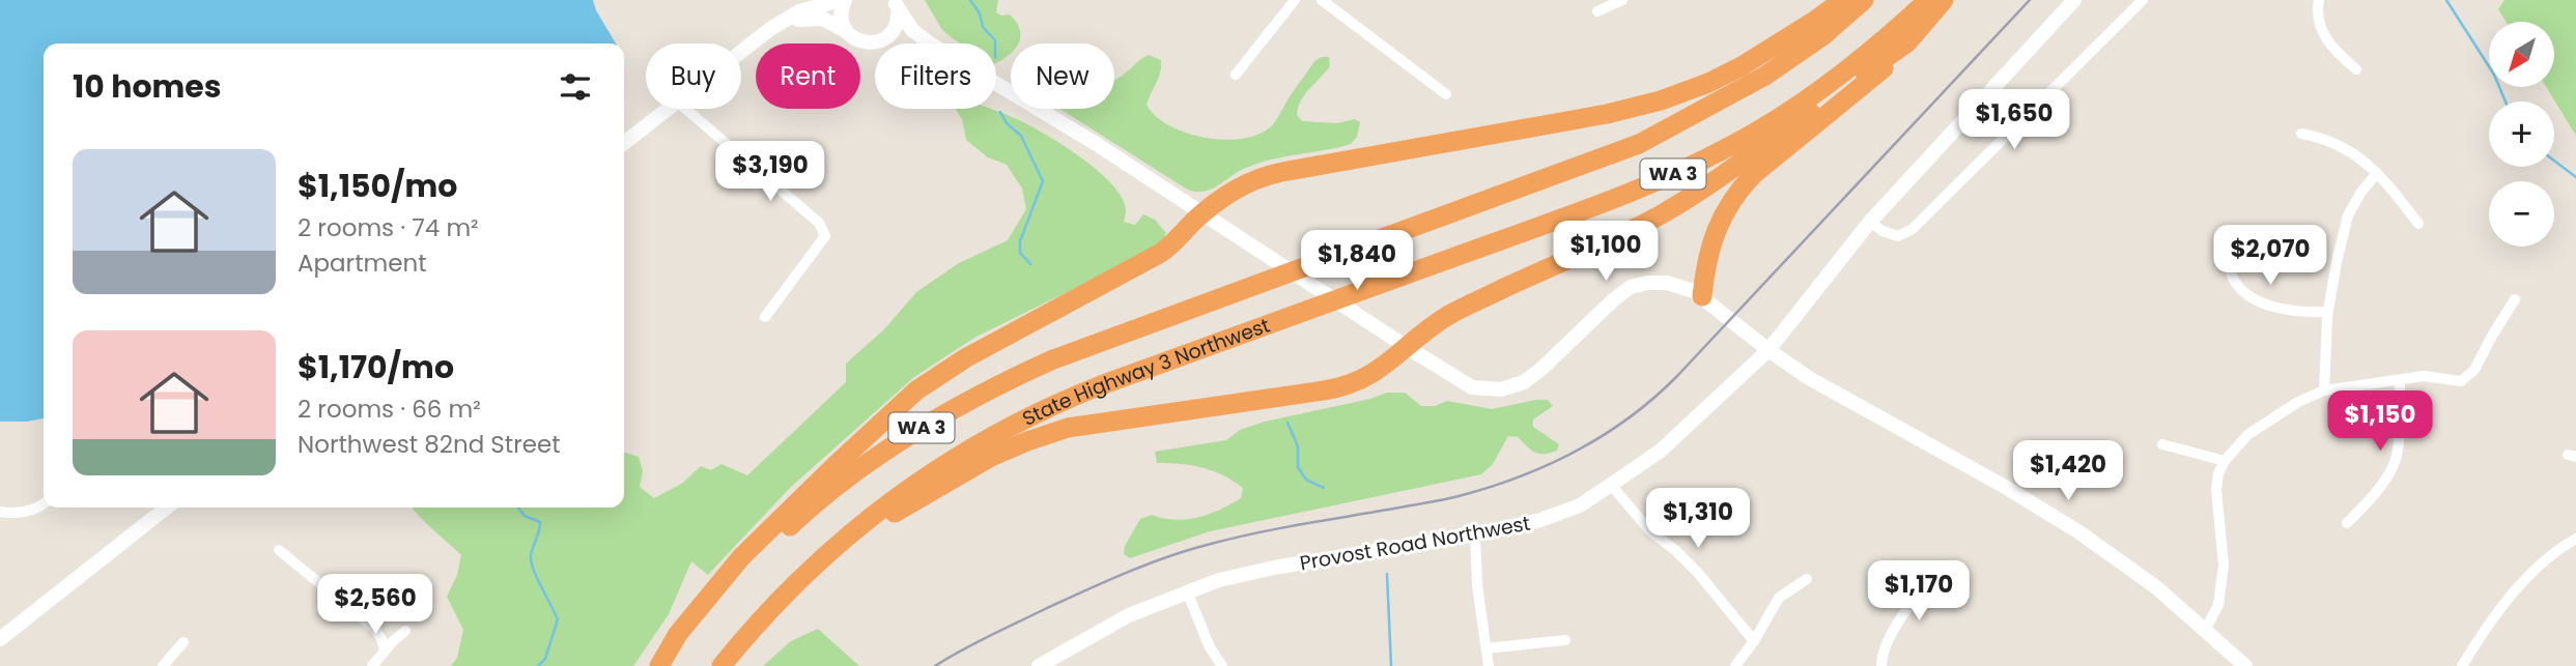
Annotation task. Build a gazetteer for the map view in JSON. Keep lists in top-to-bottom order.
{
  "streets": {
    "highway": ["WA 3", "State Highway 3 Northwest"],
    "main road": ["Provost Road Northwest"]
  },
  "north": "bottom left",
  "page": {
    "map_buttons": ["+", "−"],
    "chip": [
      "Buy",
      "Rent",
      "Filters",
      "New"
    ],
    "heading": "10 homes",
    "price": [
      "$1,650",
      "$3,190",
      "$1,100",
      "$2,070",
      "$1,840",
      "$1,150",
      "$1,420",
      "$1,310",
      "$1,170",
      "$2,560"
    ],
    "list": [
      {
        "name": "$1,150/mo",
        "note": "2 rooms · 74 m² · Apartment"
      },
      {
        "name": "$1,170/mo",
        "note": "2 rooms · 66 m² · Northwest 82nd Street"
      }
    ]
  }
}
